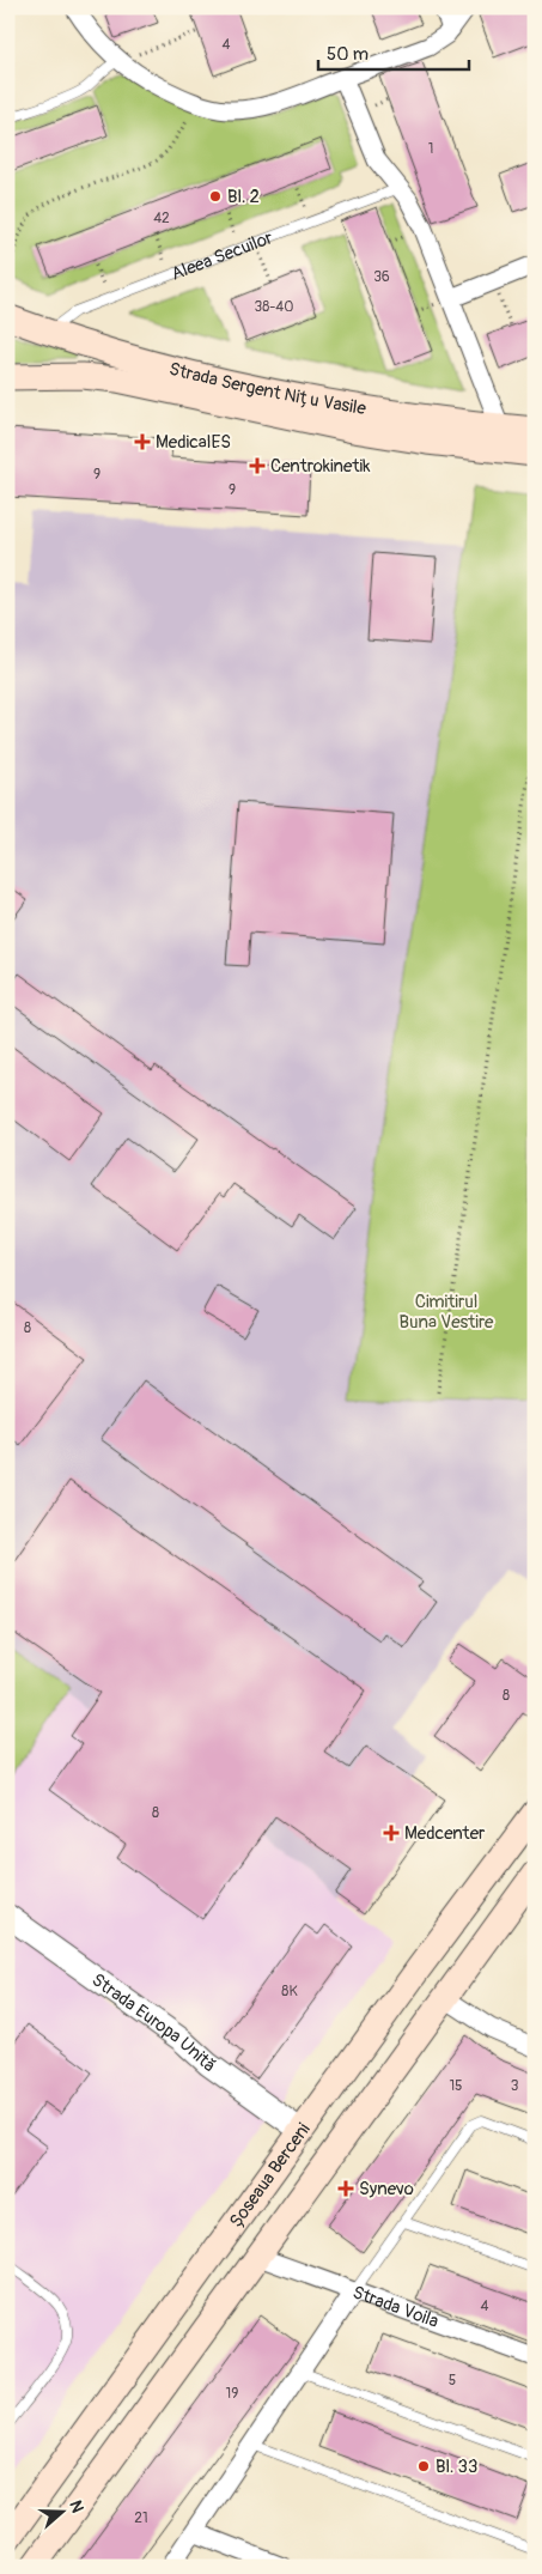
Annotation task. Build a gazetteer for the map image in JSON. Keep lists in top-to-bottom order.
{
  "streets": {
    "main road": ["Strada Sergent Nițu Vasile", "Șoseaua Berceni"],
    "street": ["Strada Europa Unită", "Strada Voila"],
    "lane": ["Aleea Secuilor"]
  },
  "crossings": [
    ["Aleea Secuilor", "Strada Sergent Nițu Vasile"],
    ["Strada Europa Unită", "Șoseaua Berceni"]
  ],
  "parks": ["Cimitirul Buna Vestire"],
  "places": {
    "other": ["Bl. 2", "Bl. 33"],
    "health": [
      "MedicalES",
      "Centrokinetik",
      "Medcenter",
      "Synevo"
    ]
  },
  "house_numbers": [
    "4",
    "1",
    "42",
    "36",
    "38-40",
    "9",
    "9",
    "8",
    "8",
    "8",
    "8K",
    "15",
    "3",
    "4",
    "5",
    "19",
    "21"
  ],
  "scale_bar": "50 m",
  "north": "right"
}
